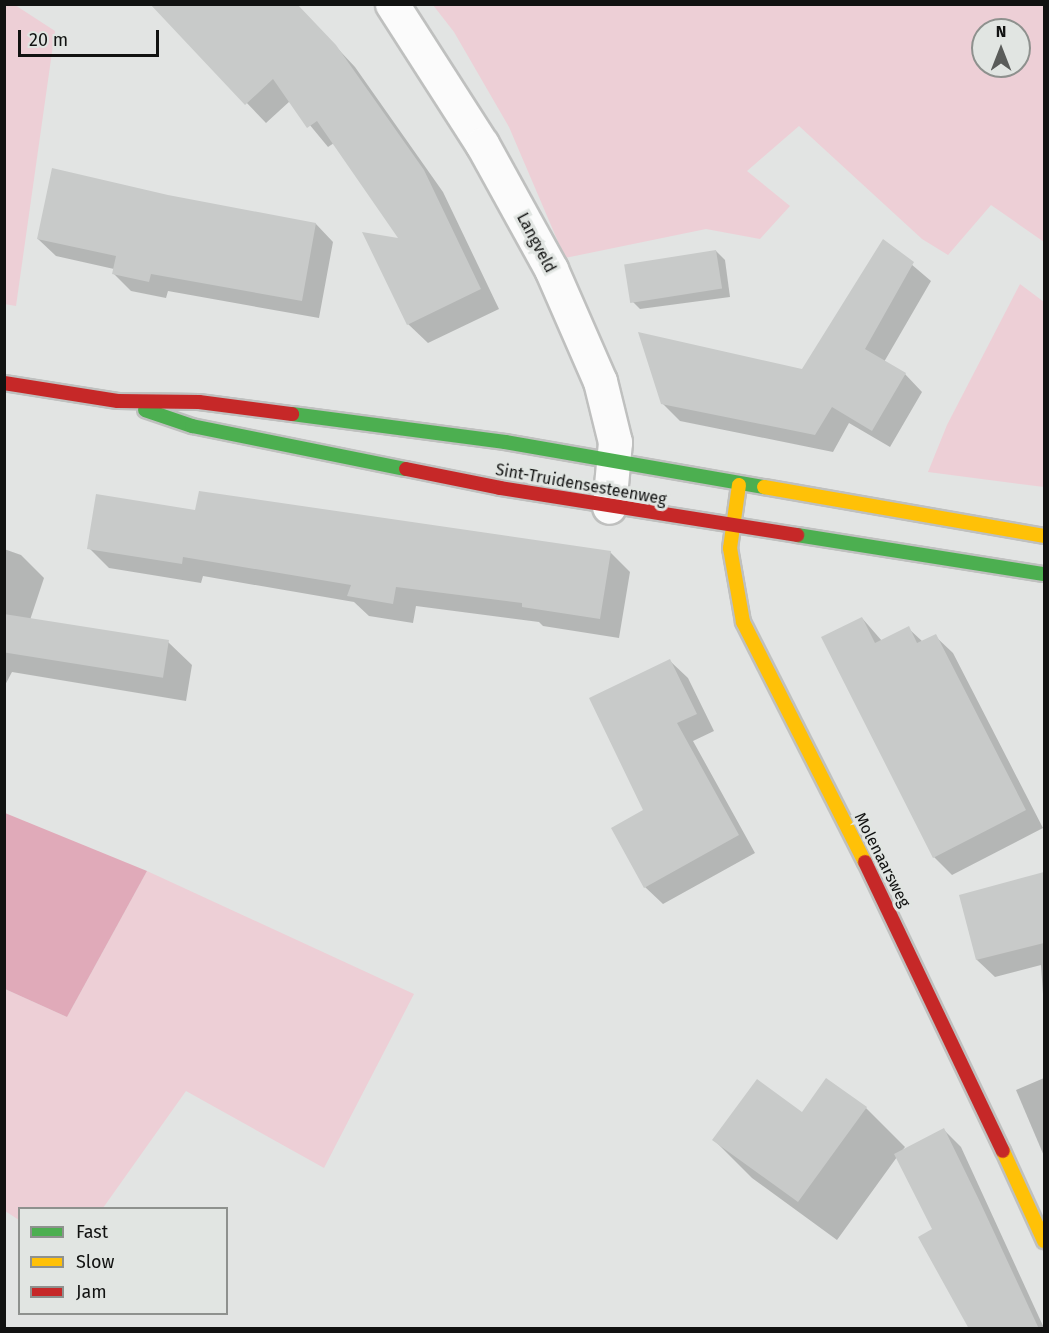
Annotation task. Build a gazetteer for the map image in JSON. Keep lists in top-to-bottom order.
{
  "streets": {
    "main road": ["Sint-Truidensesteenweg", "Molenaarsweg"],
    "street": ["Langveld"]
  },
  "crossings": [
    ["Langveld", "Sint-Truidensesteenweg"],
    ["Sint-Truidensesteenweg", "Molenaarsweg"]
  ],
  "legend": ["Fast", "Slow", "Jam"],
  "scale_bar": "20 m",
  "north": "top"
}
